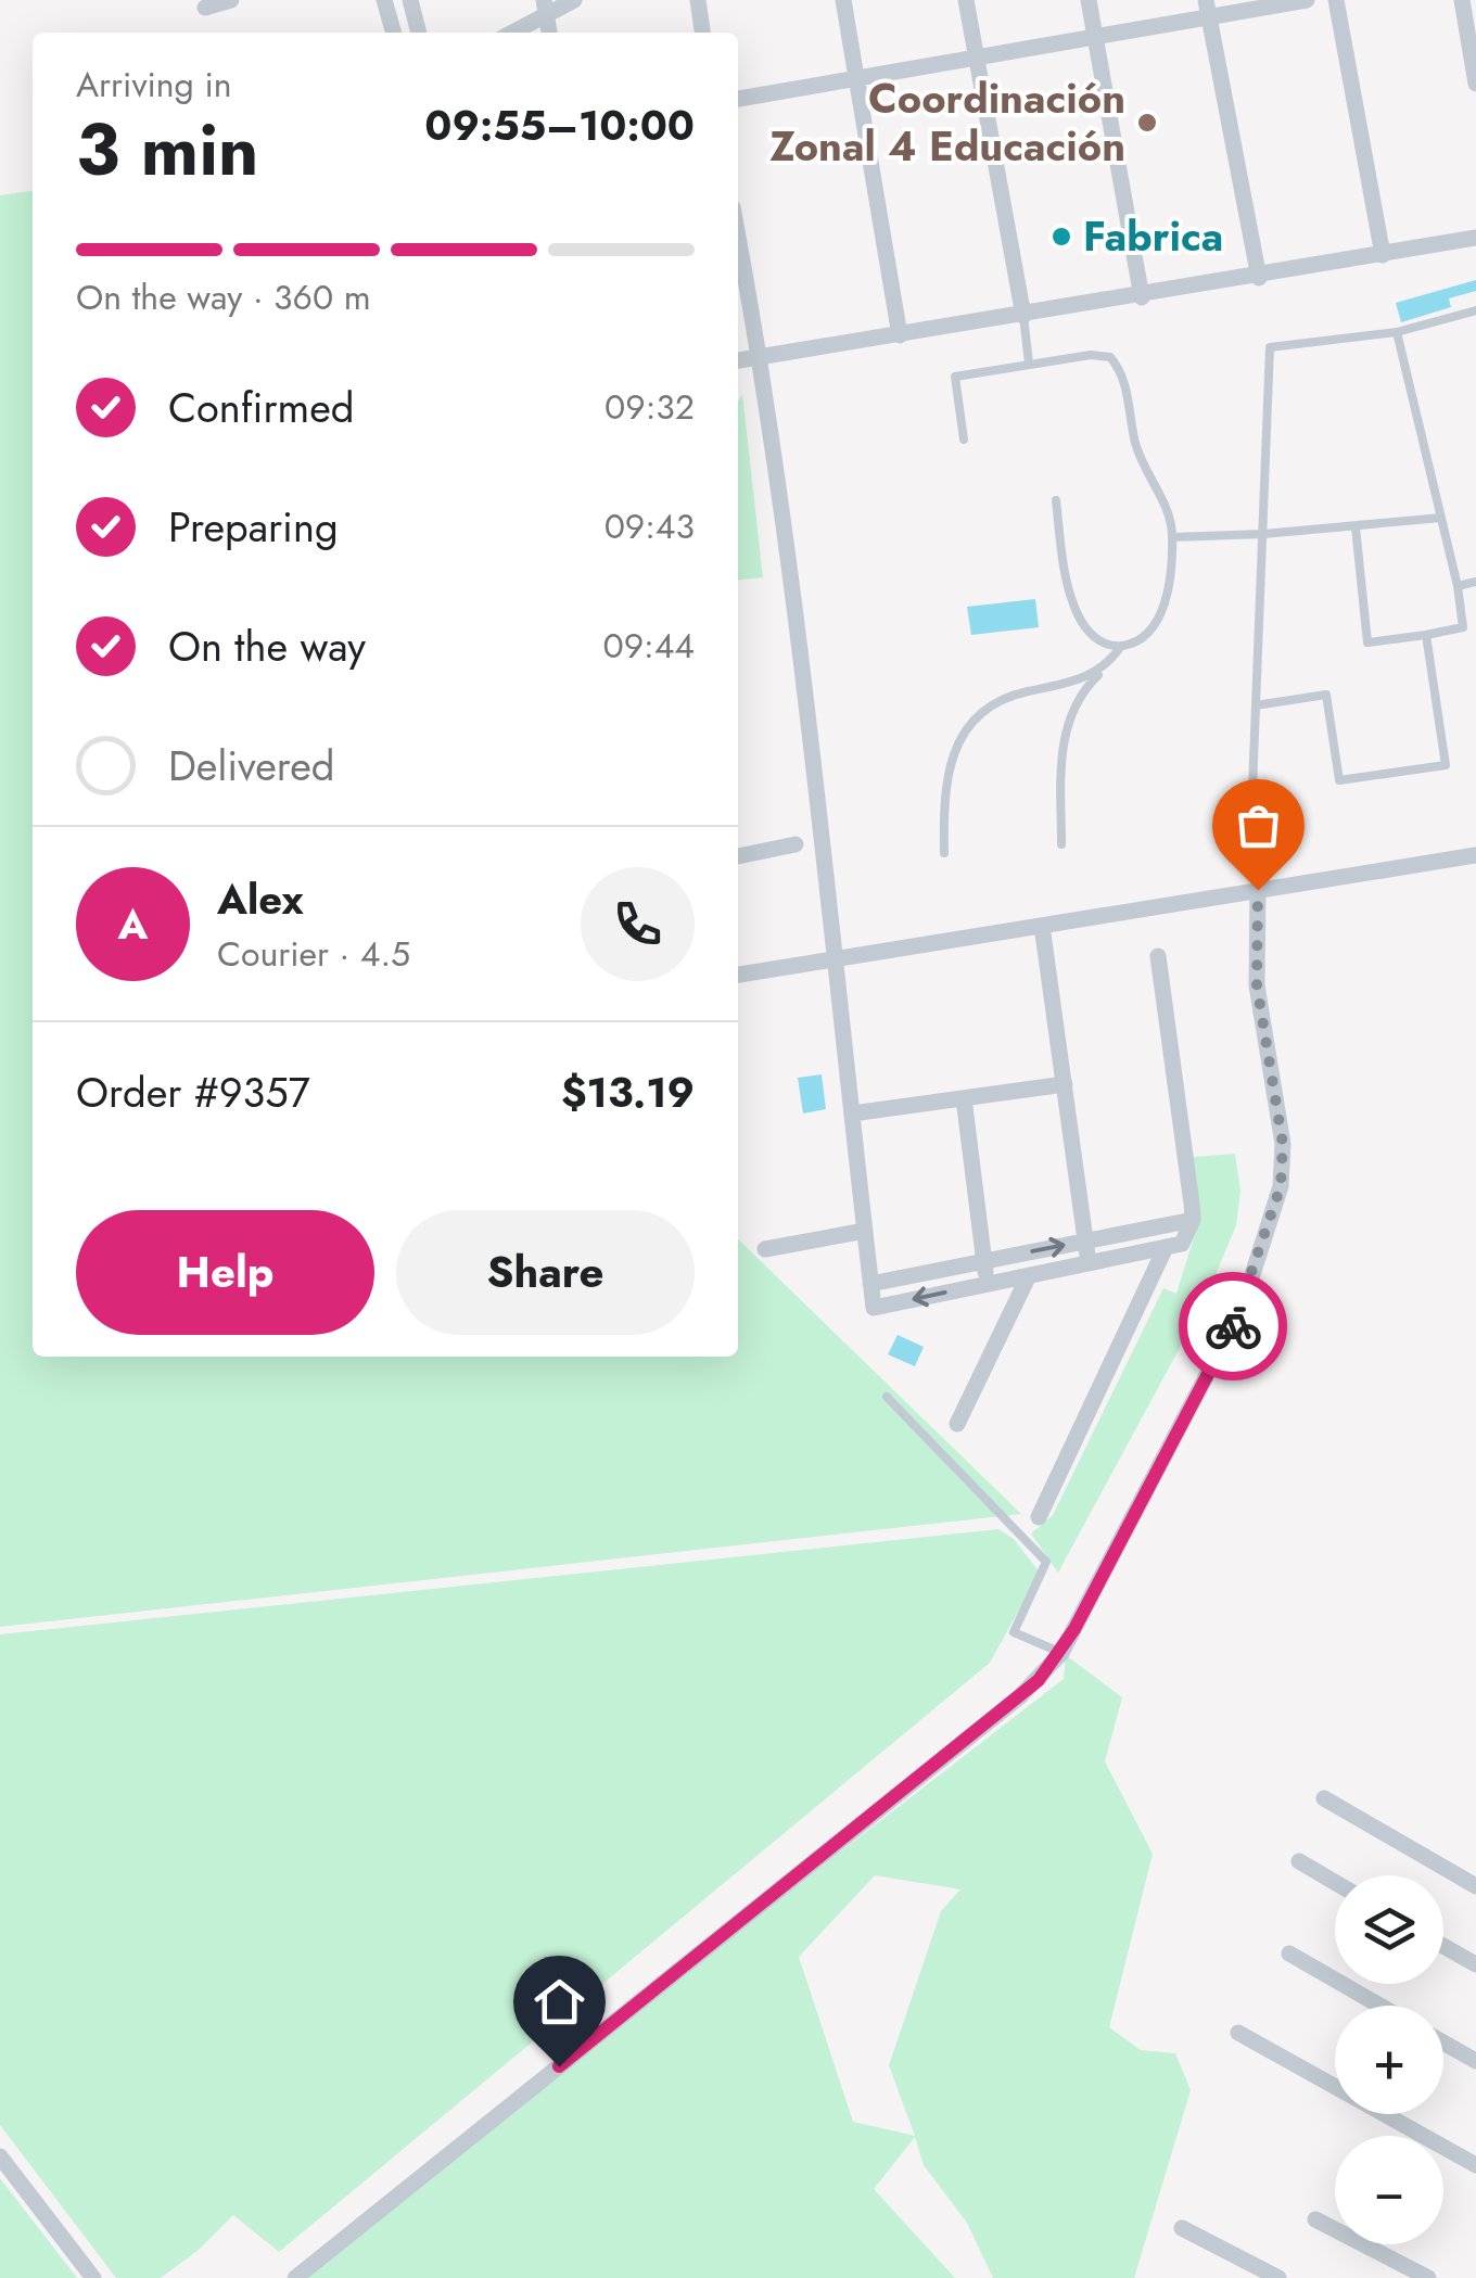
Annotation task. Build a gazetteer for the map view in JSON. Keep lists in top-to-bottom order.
{
  "places": ["Coordinación Zonal 4 Educación", "Fabrica"],
  "page": {
    "heading": ["3 min", "Arriving in", "09:55–10:00"],
    "panel": [
      "Alex",
      "Courier · 4.5",
      "Order #9357",
      "$13.19"
    ],
    "bar": "On the way · 360 m",
    "list": [
      ["Confirmed", "09:32"],
      ["Preparing", "09:43"],
      ["On the way", "09:44"],
      "Delivered"
    ],
    "round": "A",
    "buttons": ["Help", "Share"],
    "map_buttons": ["+", "−"]
  }
}
